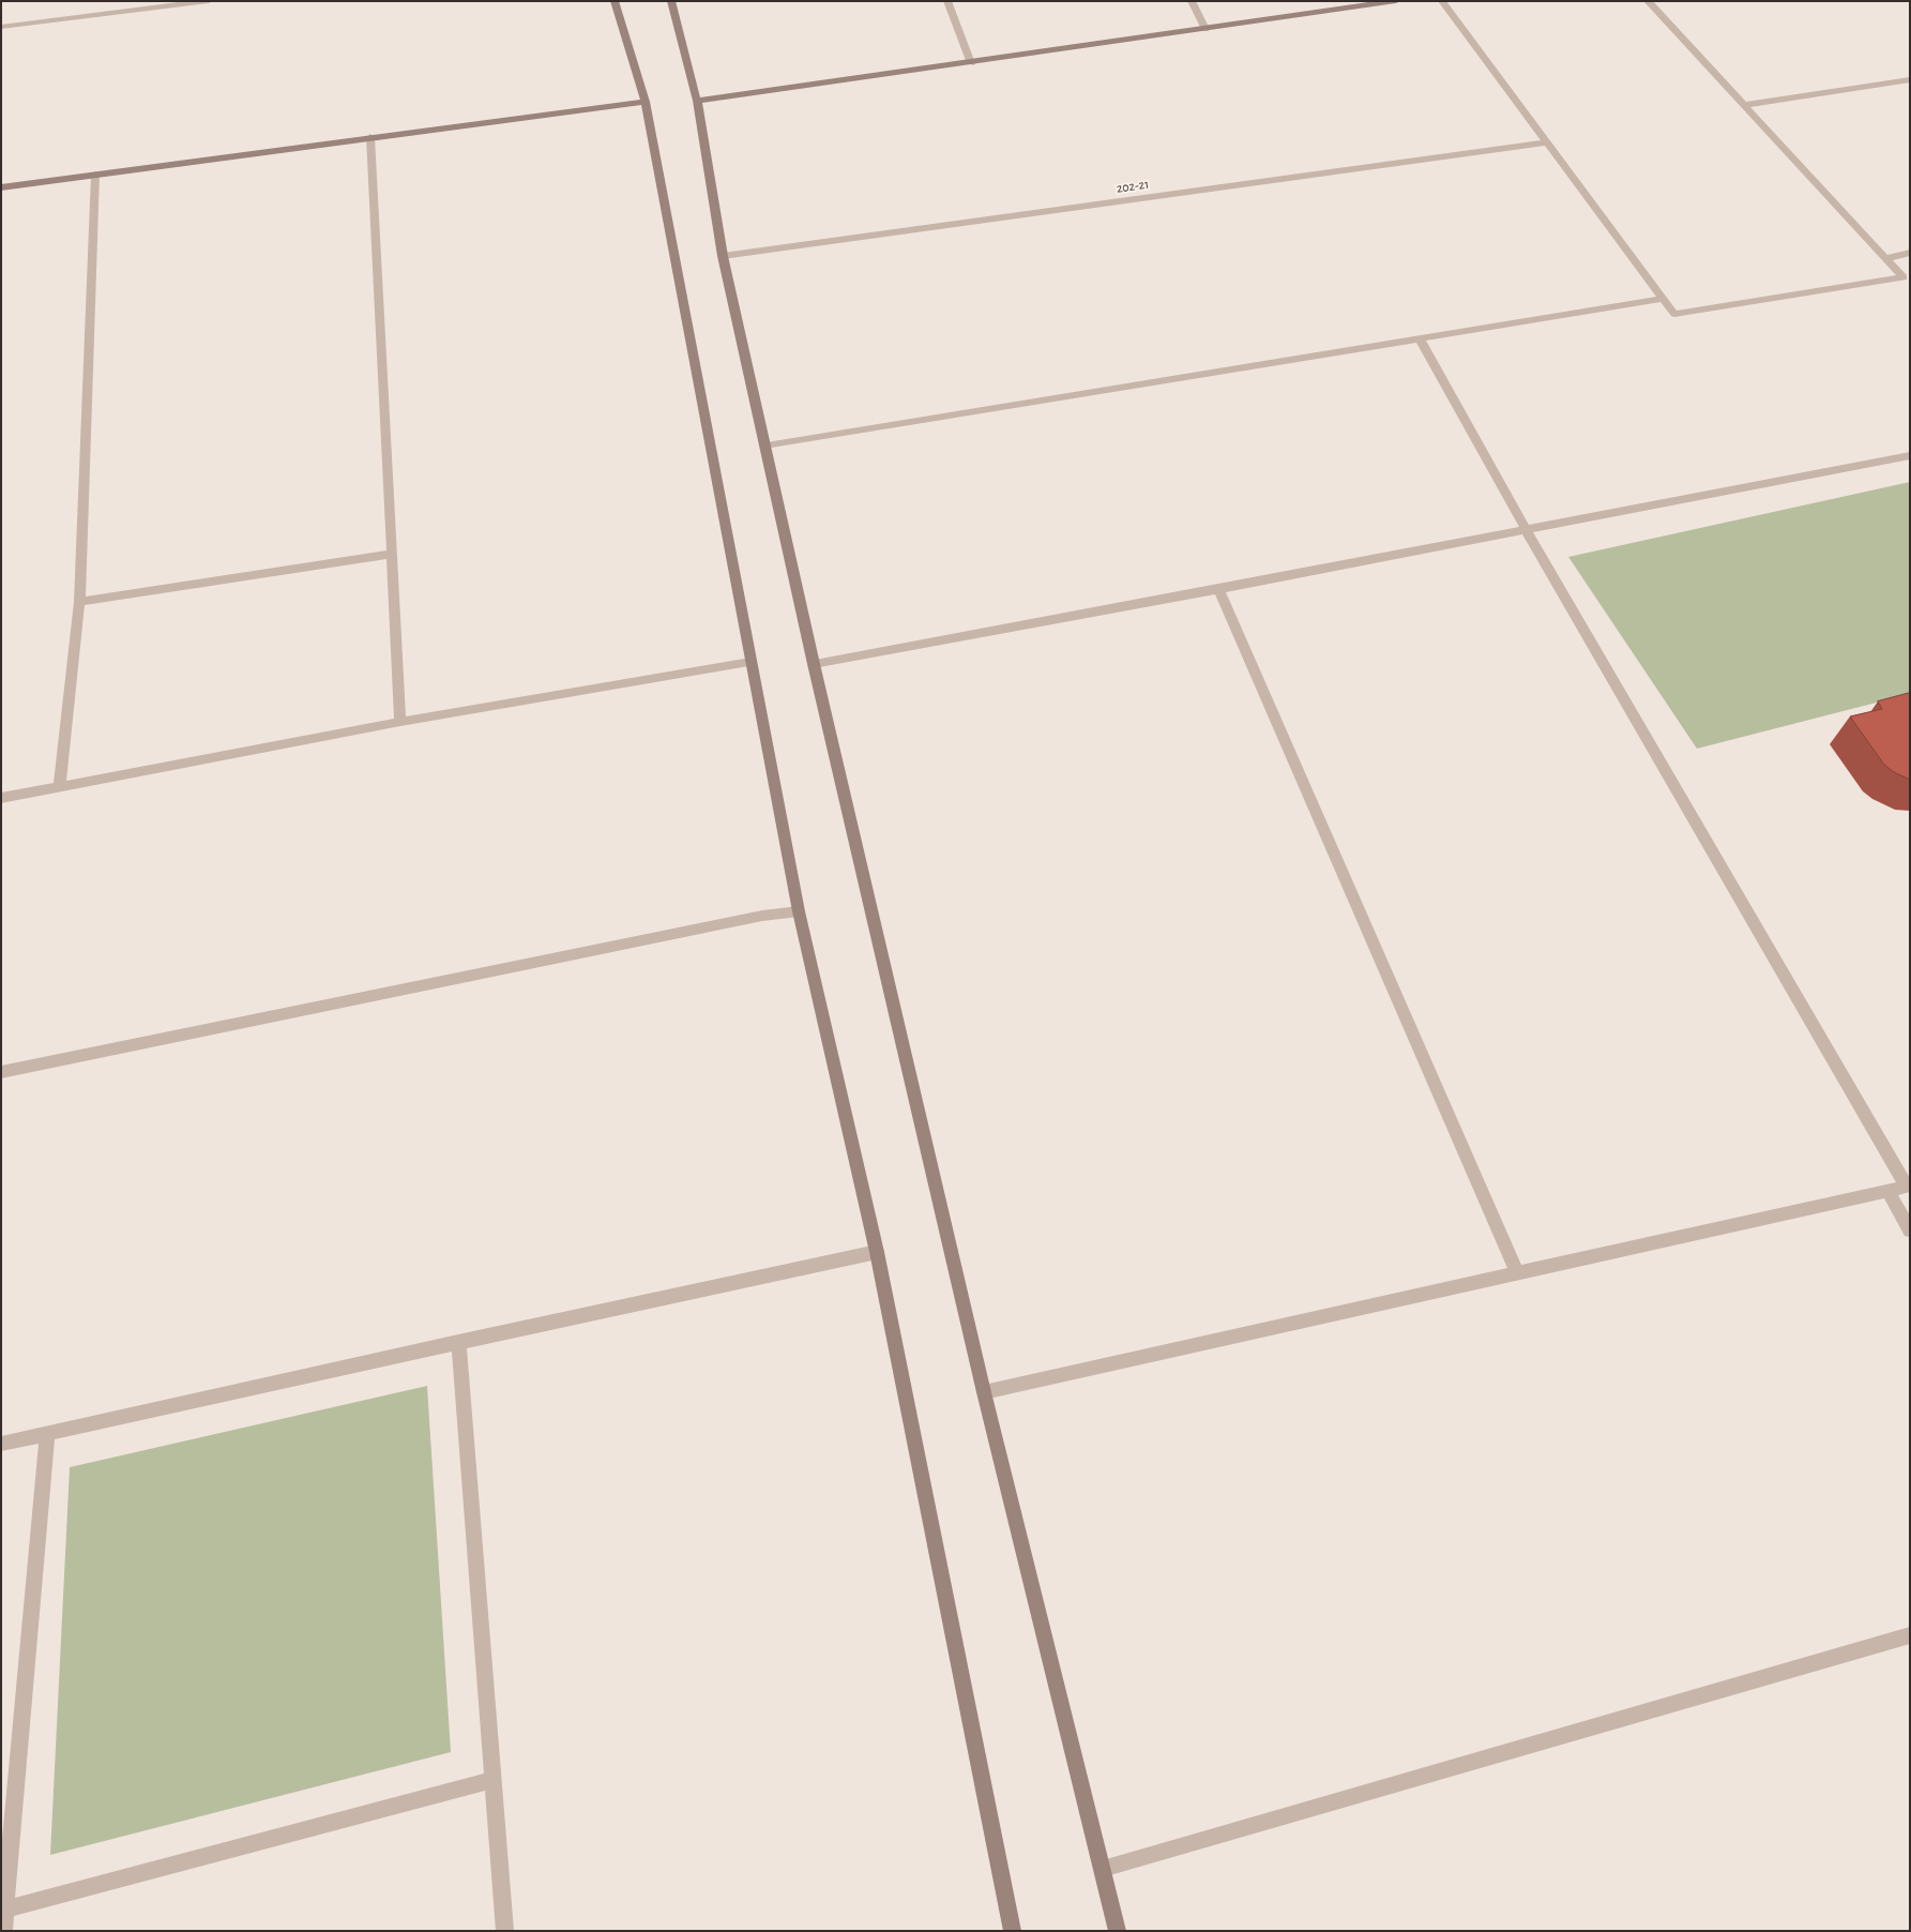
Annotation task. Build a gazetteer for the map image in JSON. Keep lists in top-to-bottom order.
{
  "streets": {
    "street": ["202-21"]
  }
}
